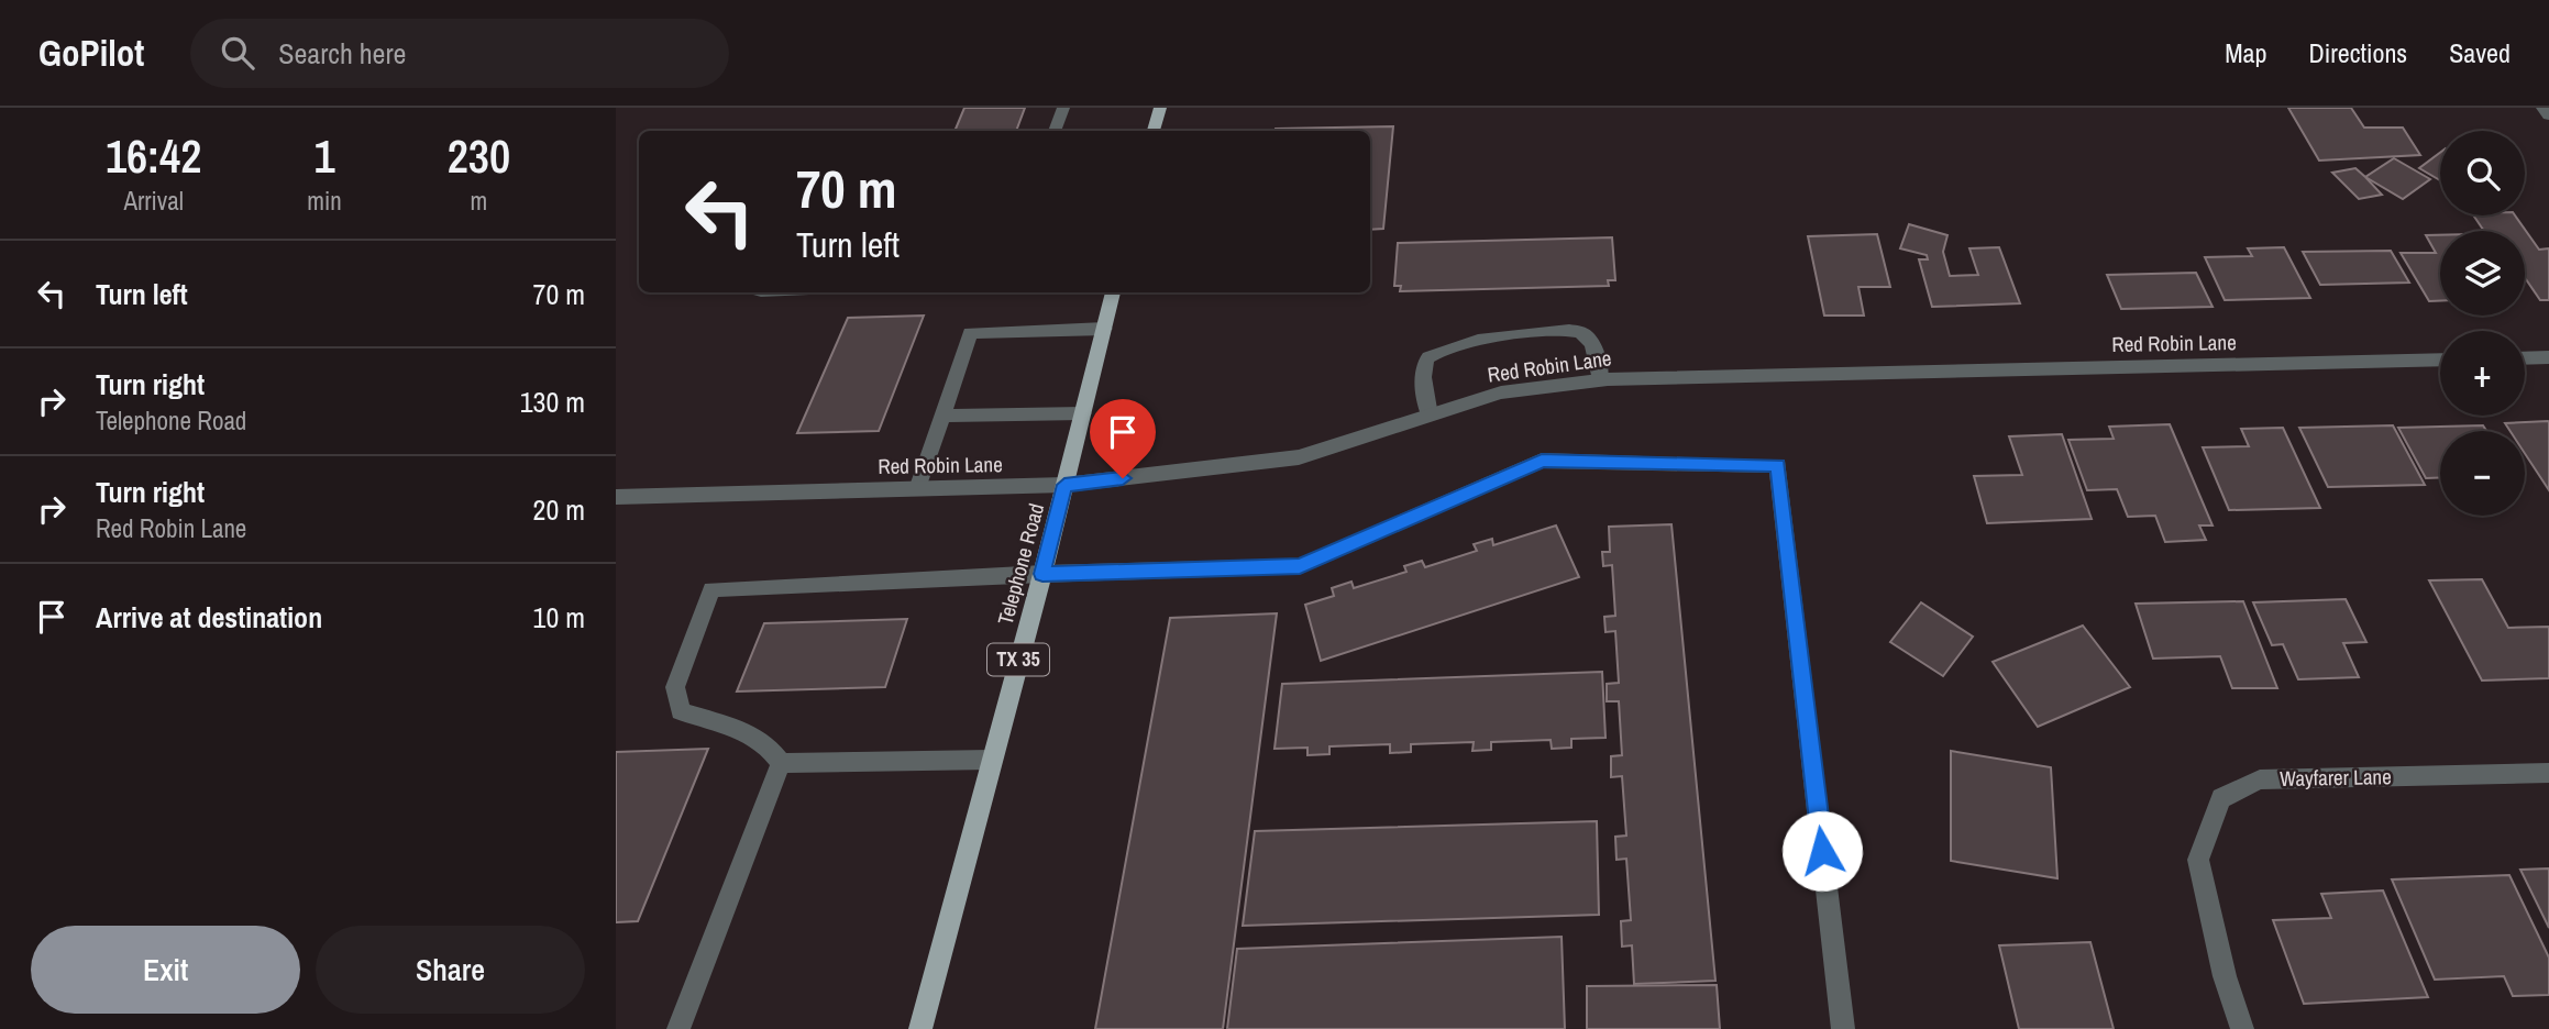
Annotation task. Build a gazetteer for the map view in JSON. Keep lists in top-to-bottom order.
{
  "streets": {
    "main road": ["Telephone Road", "TX 35"],
    "street": ["Red Robin Lane", "Wayfarer Lane"]
  },
  "crossings": [
    ["Red Robin Lane", "Telephone Road"]
  ],
  "page": {
    "header": "GoPilot",
    "search": "Search here",
    "nav": ["Map", "Directions", "Saved"],
    "eta": [
      "16:42",
      "Arrival",
      "1",
      "min",
      "230",
      "m"
    ],
    "map_buttons": ["+", "−"],
    "turn": ["70 m", "Turn left"],
    "list": [
      {
        "name": "Turn left",
        "value": "70 m"
      },
      {
        "name": "Turn right",
        "note": "Telephone Road",
        "value": "130 m"
      },
      {
        "name": "Turn right",
        "note": "Red Robin Lane",
        "value": "20 m"
      },
      {
        "name": "Arrive at destination",
        "value": "10 m"
      }
    ],
    "buttons": ["Exit", "Share"]
  }
}
